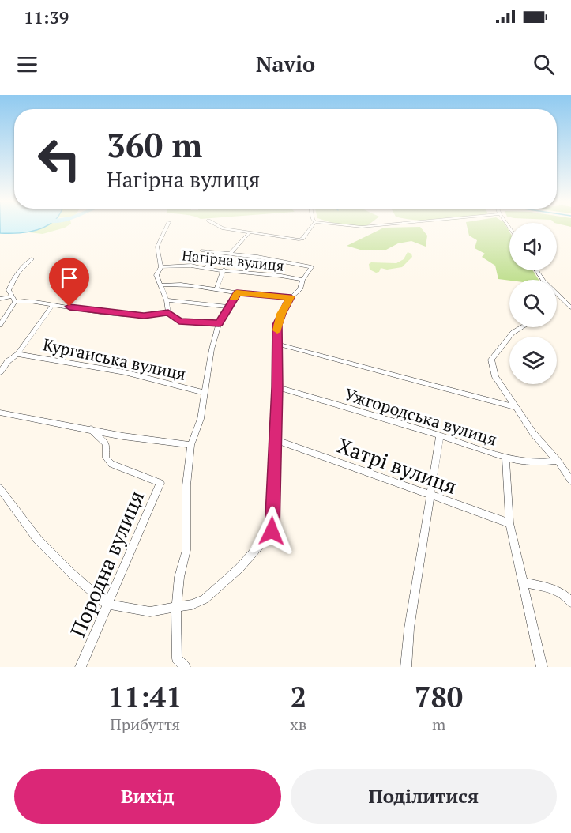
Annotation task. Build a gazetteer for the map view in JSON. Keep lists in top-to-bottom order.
{
  "streets": {
    "street": [
      "Нагірна вулиця",
      "Курганська вулиця",
      "Ужгородська вулиця",
      "Хатрі вулиця",
      "Породна вулиця"
    ]
  },
  "page": {
    "status": "11:39",
    "header": "Navio",
    "turn": ["360 m", "Нагірна вулиця"],
    "eta": [
      "11:41",
      "Прибуття",
      "2",
      "хв",
      "780",
      "m"
    ],
    "buttons": ["Вихід", "Поділитися"]
  }
}
